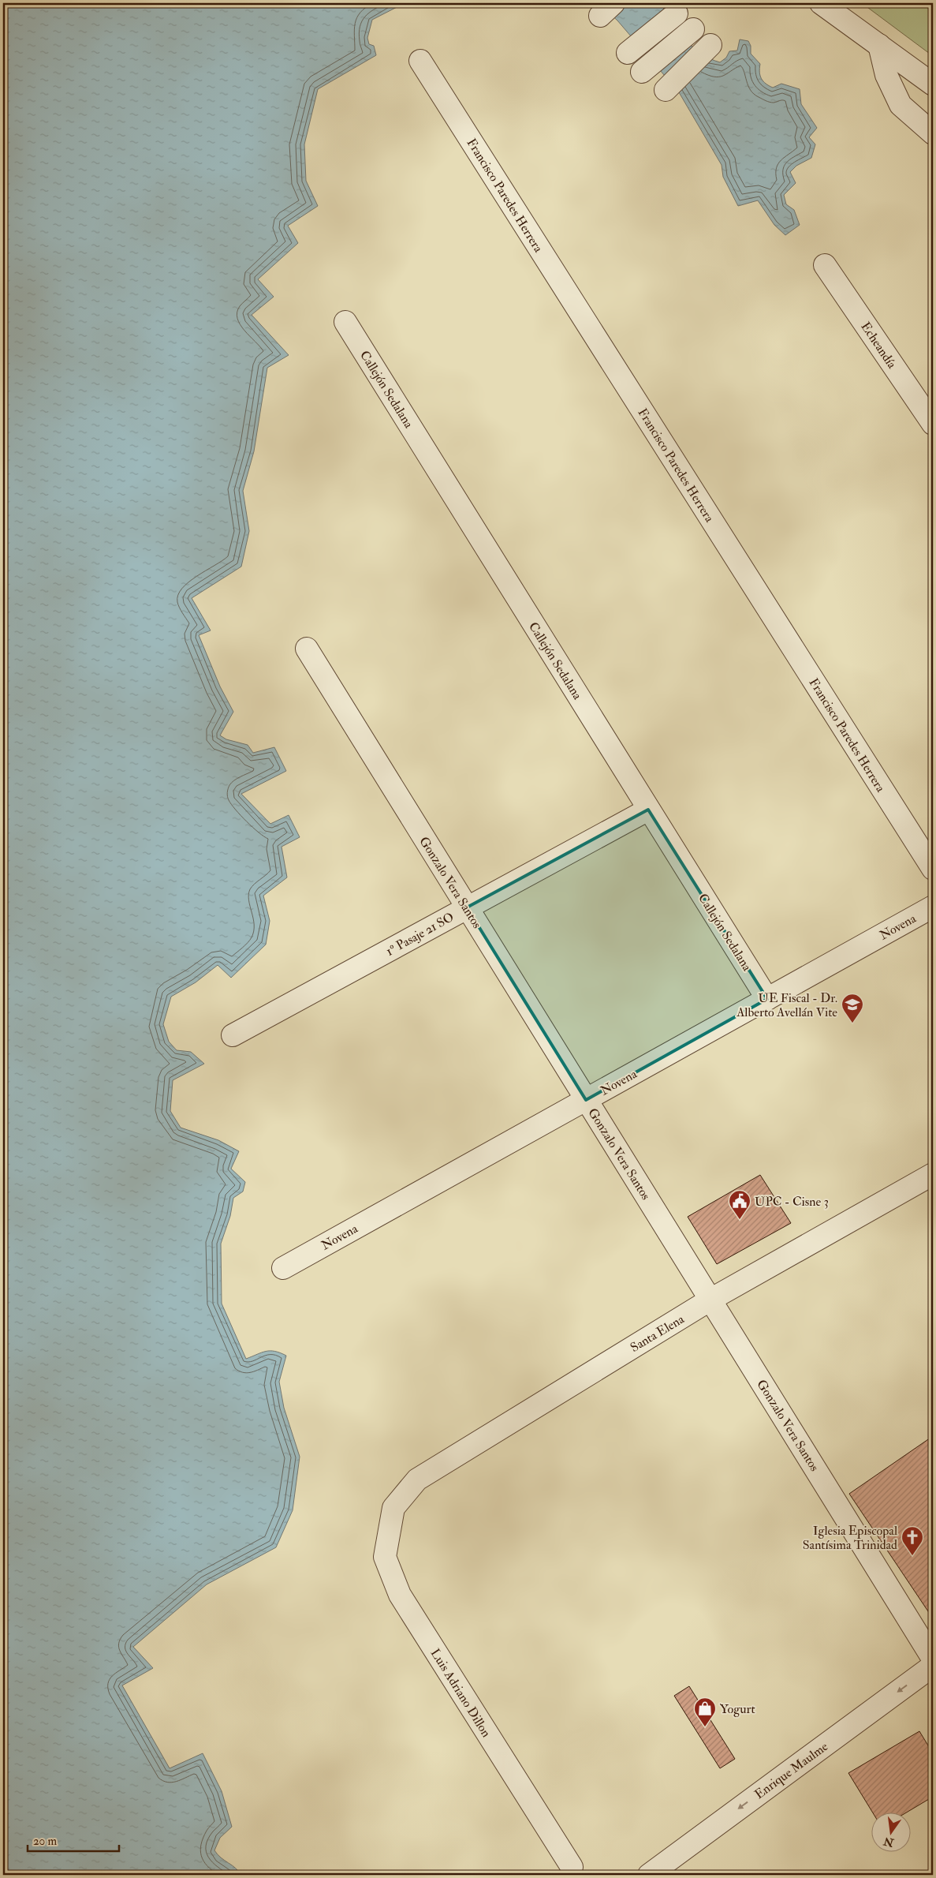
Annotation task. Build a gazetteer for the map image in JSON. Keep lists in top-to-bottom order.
{
  "streets": {
    "street": [
      "Francisco Paredes Herrera",
      "Echeandía",
      "Callejón Sedalana",
      "Gonzalo Vera Santos",
      "Novena",
      "1º Pasaje 21 SO",
      "Santa Elena",
      "Luis Adriano Dillon",
      "Enrique Maulme"
    ]
  },
  "crossings": [
    ["Callejón Sedalana", "Novena"],
    ["Callejón Sedalana", "1º Pasaje 21 SO"],
    ["Gonzalo Vera Santos", "Novena"],
    ["Gonzalo Vera Santos", "1º Pasaje 21 SO"],
    ["Gonzalo Vera Santos", "Santa Elena"],
    ["Santa Elena", "Luis Adriano Dillon"]
  ],
  "one_way": ["Enrique Maulme"],
  "places": {
    "school or university": ["UE Fiscal - Dr. Alberto Avellán Vite"],
    "public building": ["UPC - Cisne 3"],
    "church": ["Iglesia Episcopal Santísima Trinidad"],
    "shop": ["Yogurt"]
  },
  "scale_bar": "20 m",
  "north": "bottom"
}
